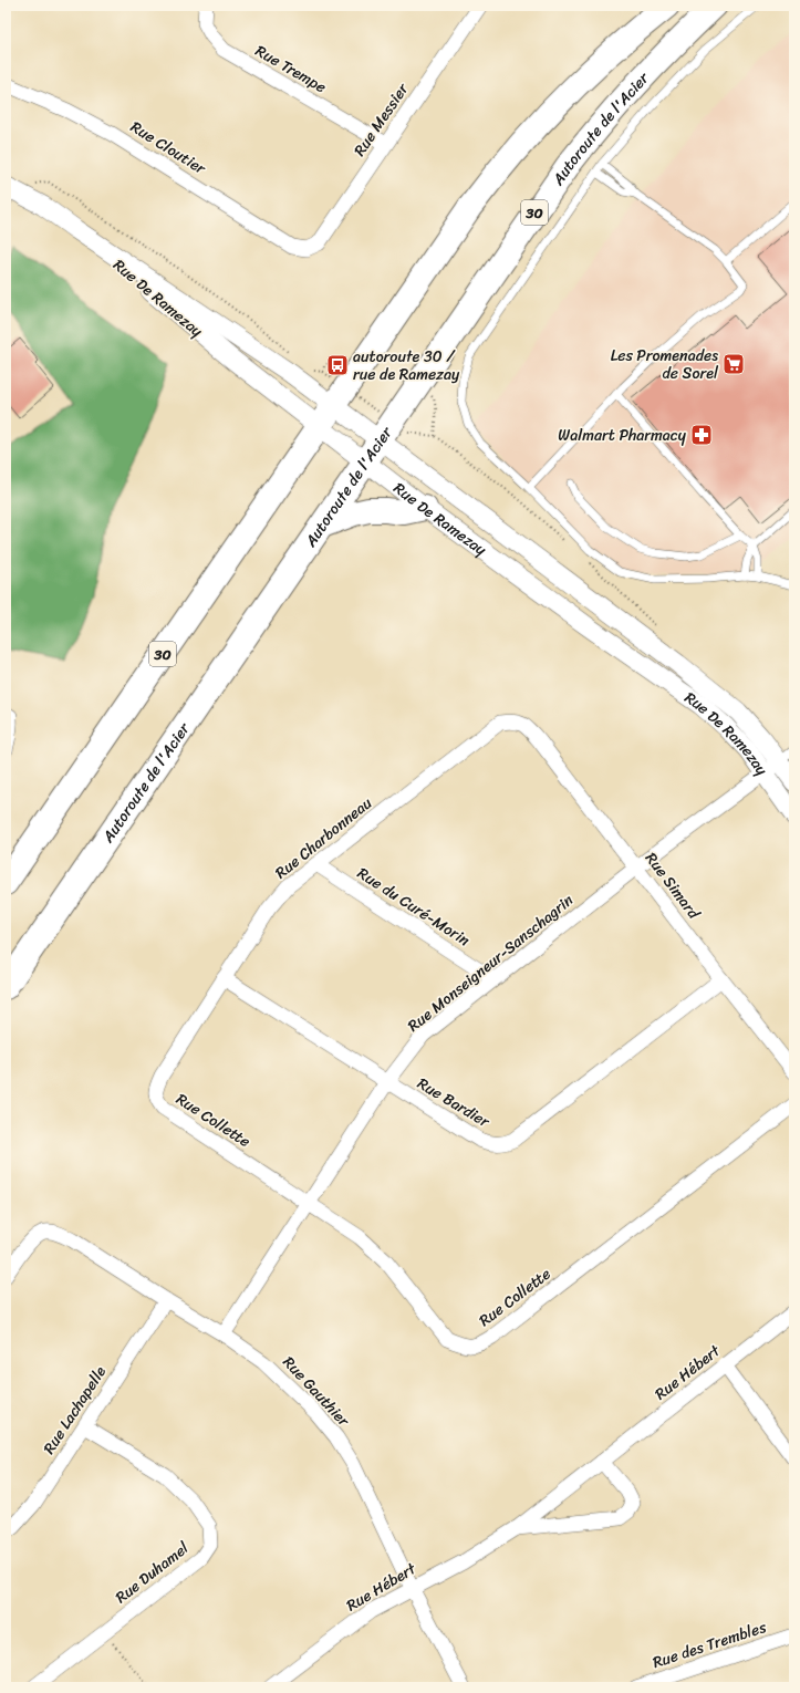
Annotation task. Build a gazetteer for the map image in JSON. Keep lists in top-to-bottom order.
{
  "streets": {
    "highway": ["Autoroute de l'Acier", "30"],
    "street": [
      "Rue Trempe",
      "Rue Messier",
      "Rue Cloutier",
      "Rue De Ramezay",
      "Rue Charbonneau",
      "Rue Simard",
      "Rue du Curé-Morin",
      "Rue Monseigneur-Sanschagrin",
      "Rue Bardier",
      "Rue Collette",
      "Rue Hébert",
      "Rue Gauthier",
      "Rue Lachapelle",
      "Rue Duhamel",
      "Rue des Trembles"
    ]
  },
  "crossings": [
    ["Rue Trempe", "Rue Messier"],
    ["Rue Messier", "Rue Cloutier"],
    ["Autoroute de l'Acier", "Rue De Ramezay"],
    ["30", "Rue De Ramezay"],
    ["Rue De Ramezay", "Rue Monseigneur-Sanschagrin"],
    ["Rue Charbonneau", "Rue Simard"],
    ["Rue Charbonneau", "Rue du Curé-Morin"],
    ["Rue Charbonneau", "Rue Bardier"],
    ["Rue Charbonneau", "Rue Collette"],
    ["Rue Simard", "Rue Monseigneur-Sanschagrin"],
    ["Rue Simard", "Rue Bardier"],
    ["Rue du Curé-Morin", "Rue Monseigneur-Sanschagrin"],
    ["Rue Monseigneur-Sanschagrin", "Rue Bardier"],
    ["Rue Monseigneur-Sanschagrin", "Rue Collette"],
    ["Rue Monseigneur-Sanschagrin", "Rue Gauthier"],
    ["Rue Hébert", "Rue Gauthier"],
    ["Rue Gauthier", "Rue Lachapelle"],
    ["Rue Lachapelle", "Rue Duhamel"]
  ],
  "places": {
    "supermarket": ["Les Promenades de Sorel"],
    "bus stop": ["autoroute 30 / rue de Ramezay"],
    "pharmacy": ["Walmart Pharmacy"]
  }
}
